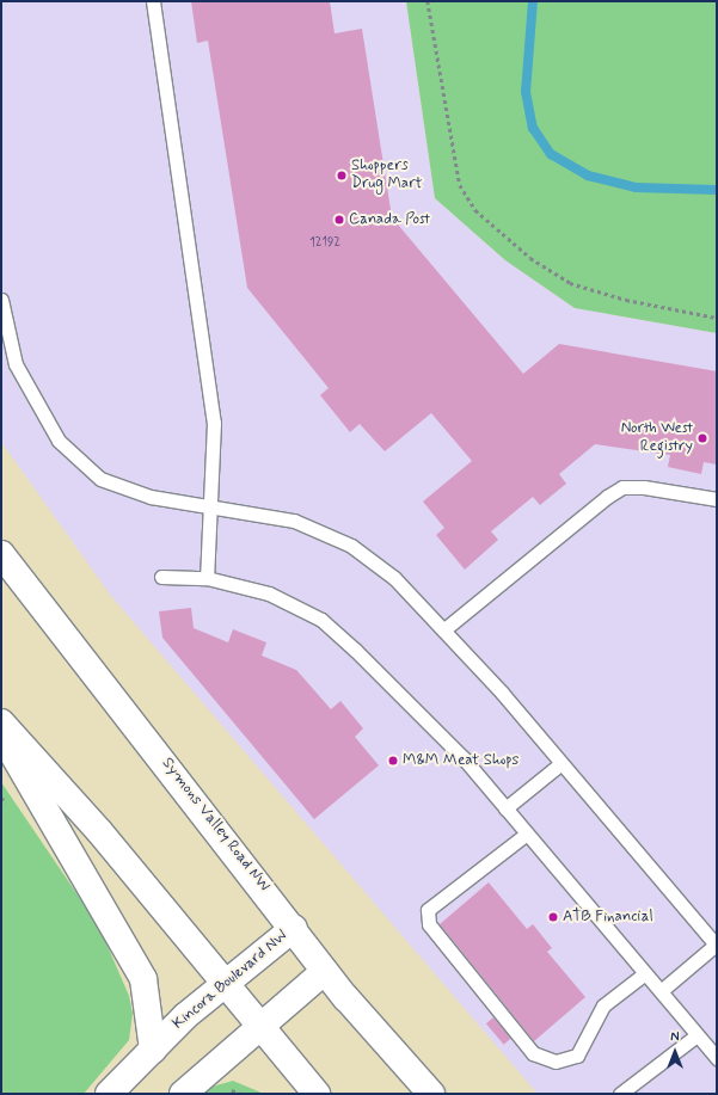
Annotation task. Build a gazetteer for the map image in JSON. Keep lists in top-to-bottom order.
{
  "streets": {
    "main road": ["Symons Valley Road NW", "Kincora Boulevard NW"]
  },
  "crossings": [
    ["Symons Valley Road NW", "Kincora Boulevard NW"]
  ],
  "places": [
    "Shoppers Drug Mart",
    "Canada Post",
    "North West Registry",
    "M&M Meat Shops",
    "ATB Financial"
  ],
  "house_numbers": ["12192"],
  "north": "top"
}
